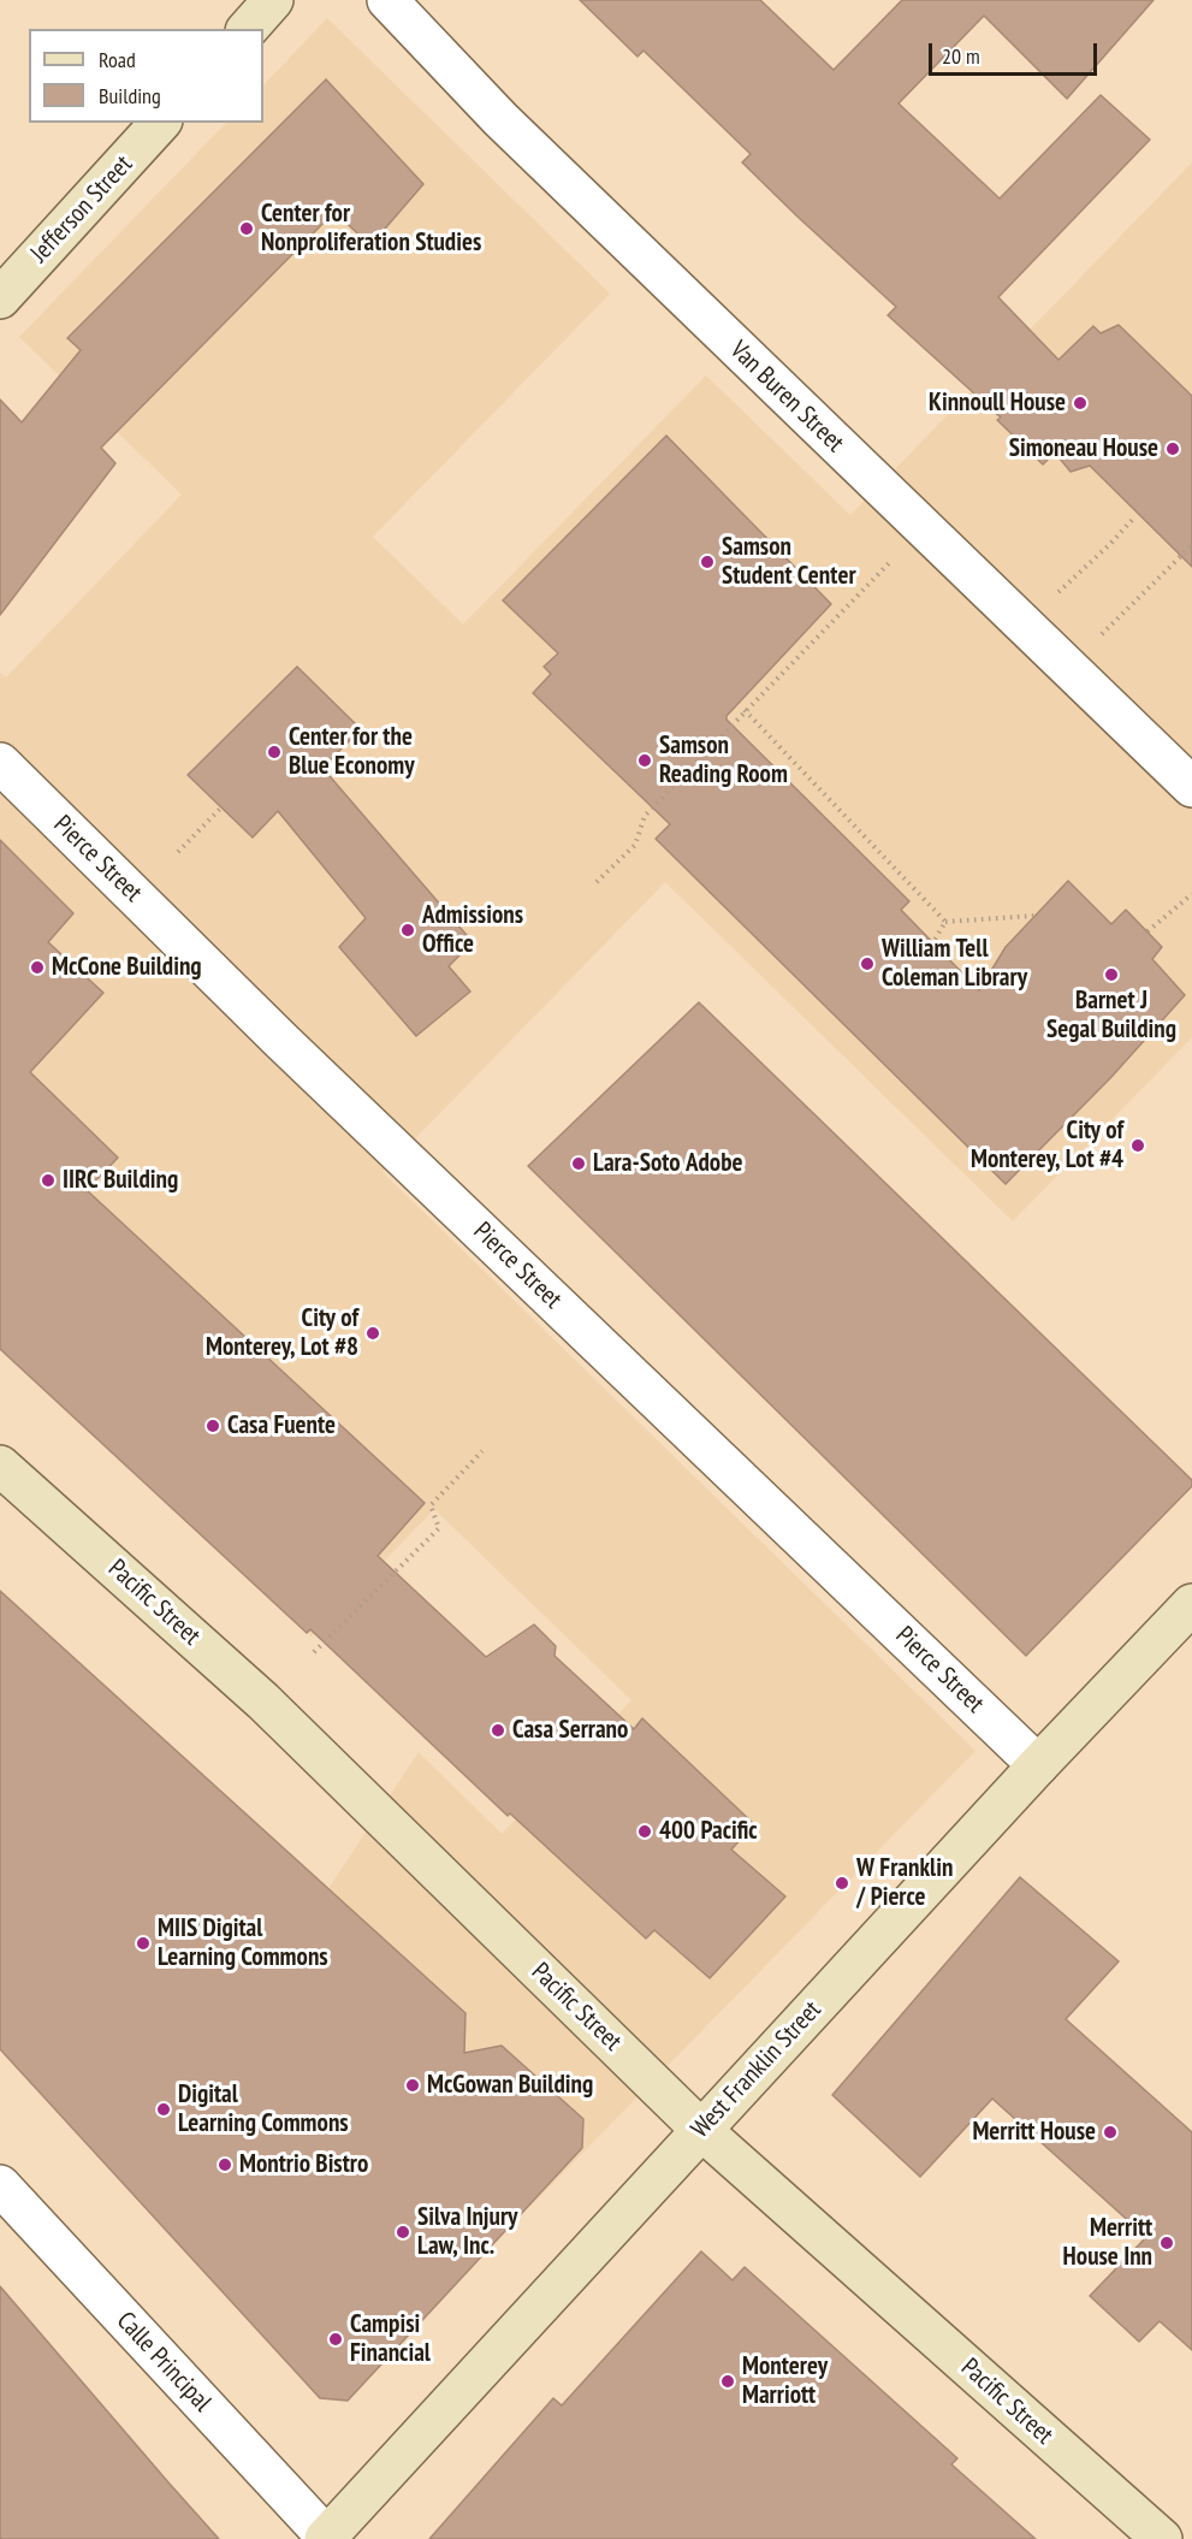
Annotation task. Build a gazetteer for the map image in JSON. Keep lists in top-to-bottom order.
{
  "streets": {
    "main road": ["Jefferson Street", "Pacific Street", "West Franklin Street"],
    "street": ["Van Buren Street", "Pierce Street", "Calle Principal"]
  },
  "crossings": [
    ["Pierce Street", "West Franklin Street"],
    ["Pacific Street", "West Franklin Street"],
    ["West Franklin Street", "Calle Principal"]
  ],
  "places": [
    "Center for Nonproliferation Studies",
    "Kinnoull House",
    "Simoneau House",
    "Samson Student Center",
    "Center for the Blue Economy",
    "Samson Reading Room",
    "Admissions Office",
    "William Tell Coleman Library",
    "McCone Building",
    "Barnet J Segal Building",
    "City of Monterey, Lot #4",
    "Lara-Soto Adobe",
    "IIRC Building",
    "City of Monterey, Lot #8",
    "Casa Fuente",
    "Casa Serrano",
    "400 Pacific",
    "W Franklin / Pierce",
    "MIIS Digital Learning Commons",
    "McGowan Building",
    "Digital Learning Commons",
    "Merritt House",
    "Montrio Bistro",
    "Silva Injury Law, Inc.",
    "Merritt House Inn",
    "Campisi Financial",
    "Monterey Marriott"
  ],
  "legend": ["Road", "Building"],
  "scale_bar": "20 m"
}
